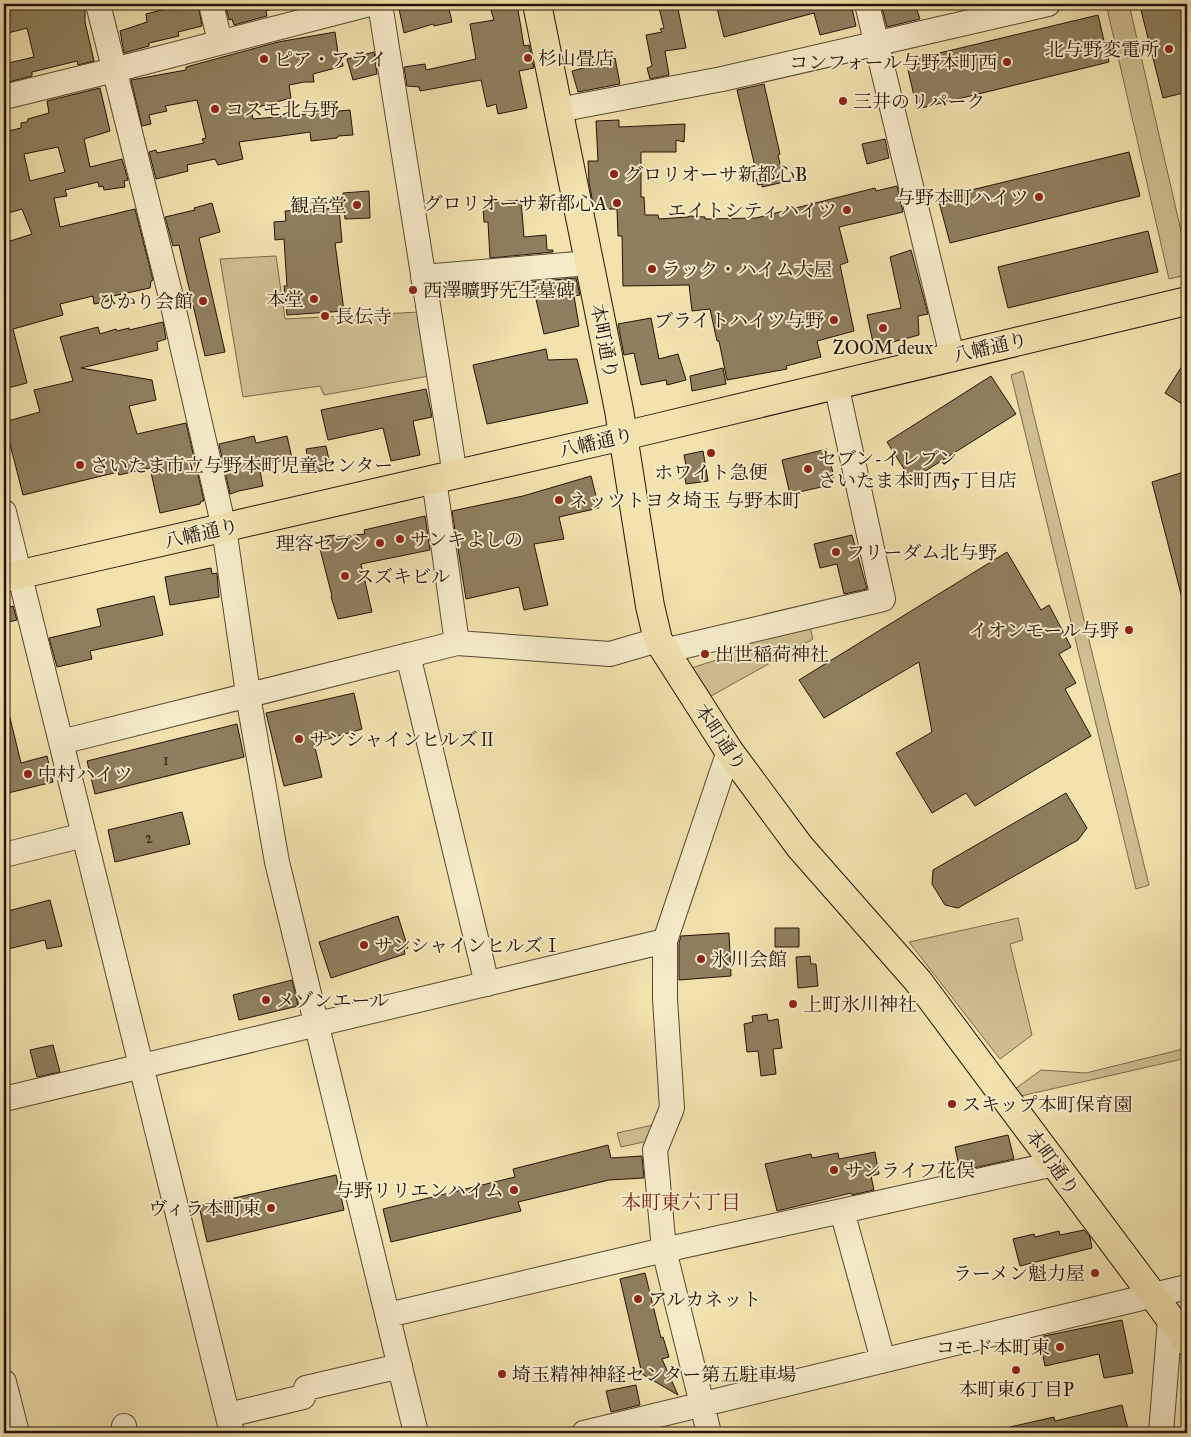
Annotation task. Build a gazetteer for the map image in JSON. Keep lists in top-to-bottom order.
{
  "streets": {
    "main road": ["本町通り", "八幡通り"]
  },
  "crossings": [
    ["本町通り", "八幡通り"]
  ],
  "districts": ["本町東六丁目"],
  "places": [
    "北与野変電所",
    "杉山畳店",
    "ピア・アライ",
    "コンフォール与野本町西",
    "三井のリパーク",
    "コスモ北与野",
    "グロリオーサ新都心B",
    "与野本町ハイツ",
    "グロリオーサ新都心A",
    "観音堂",
    "エイトシティハイツ",
    "ラック・ハイム大屋",
    "西澤曠野先生墓碑",
    "本堂",
    "ひかり会館",
    "長伝寺",
    "ブライトハイツ与野",
    "ZOOM deux",
    "ホワイト急便",
    "さいたま市立与野本町児童センター",
    "セブン-イレブン さいたま本町西5丁目店",
    "ネッツトヨタ埼玉 与野本町",
    "サンキよしの",
    "理容セブン",
    "フリーダム北与野",
    "スズキビル",
    "イオンモール与野",
    "出世稲荷神社",
    "サンシャインヒルズⅡ",
    "中村ハイツ",
    "サンシャインヒルズⅠ",
    "氷川会館",
    "メゾンエール",
    "上町氷川神社",
    "スキップ本町保育園",
    "サンライフ花俣",
    "与野リリエンハイム",
    "ヴィラ本町東",
    "ラーメン魁力屋",
    "アルカネット",
    "コモド本町東",
    "本町東6丁目P",
    "埼玉精神神経センター第五駐車場"
  ],
  "house_numbers": ["1", "2"]
}
